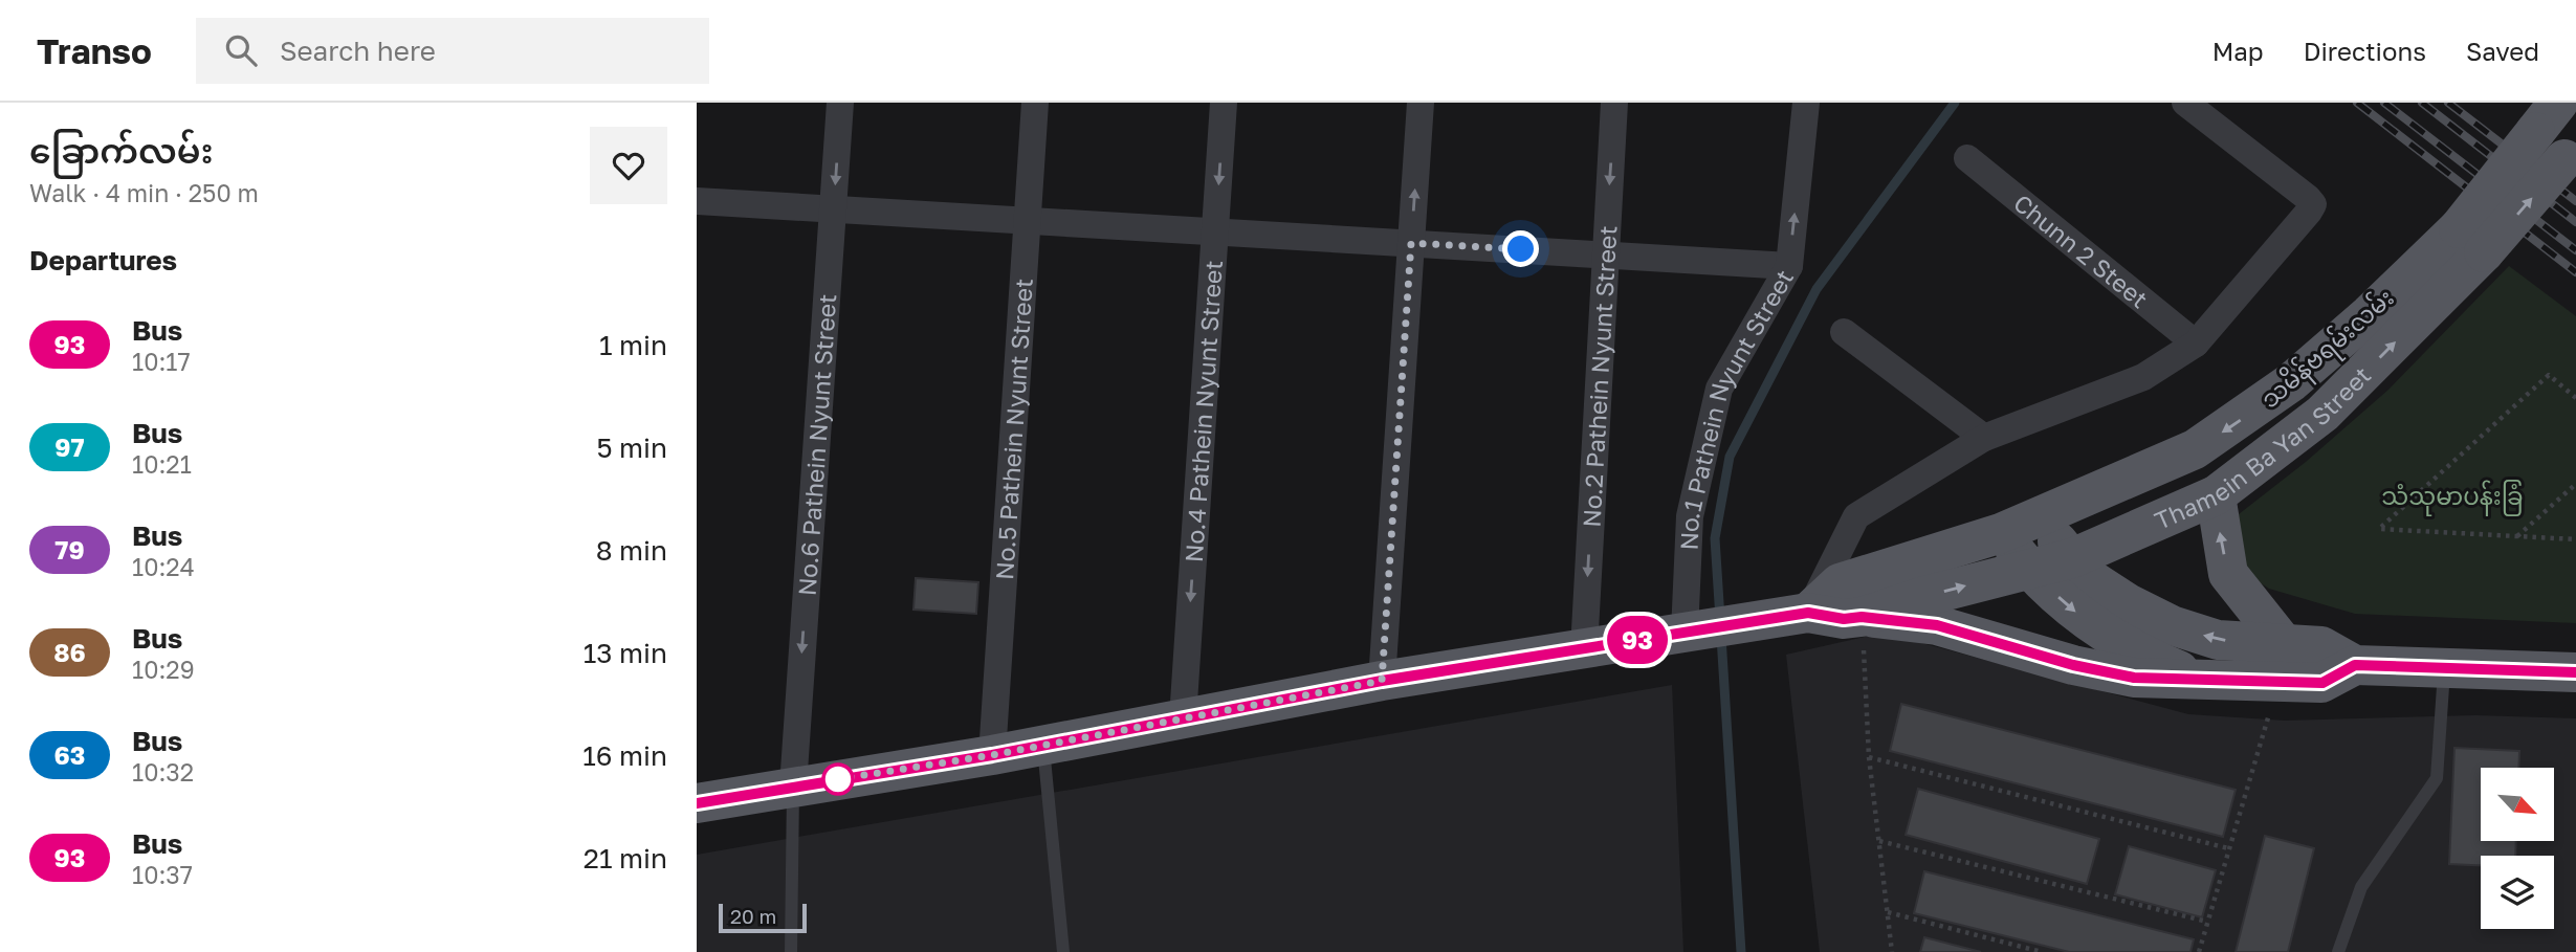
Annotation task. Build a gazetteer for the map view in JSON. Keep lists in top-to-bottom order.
{
  "streets": {
    "main road": ["သမိန်ဗရမ်းလမ်း", "Thamein Ba Yan Street"],
    "street": [
      "Chunn 2 Steet",
      "No.2 Pathein Nyunt Street",
      "No.4 Pathein Nyunt Street",
      "No.1 Pathein Nyunt Street",
      "No.5 Pathein Nyunt Street",
      "No.6 Pathein Nyunt Street"
    ]
  },
  "crossings": [
    ["သမိန်ဗရမ်းလမ်း", "Thamein Ba Yan Street"]
  ],
  "one_way": ["No.6 Pathein Nyunt Street", "Thamein Ba Yan Street"],
  "parks": ["သံသုမာပန်းခြံ"],
  "lines": ["bus line 93"],
  "scale_bar": "20 m",
  "north": "bottom right",
  "page": {
    "header": "Transo",
    "search": "Search here",
    "nav": ["Map", "Directions", "Saved"],
    "heading": [
      ["ခြောက်လမ်း", "Walk · 4 min · 250 m"],
      "Departures"
    ],
    "on_map": "93",
    "list": [
      {
        "mark": "93",
        "name": "Bus",
        "note": "10:17",
        "value": "1 min"
      },
      {
        "mark": "97",
        "name": "Bus",
        "note": "10:21",
        "value": "5 min"
      },
      {
        "mark": "79",
        "name": "Bus",
        "note": "10:24",
        "value": "8 min"
      },
      {
        "mark": "86",
        "name": "Bus",
        "note": "10:29",
        "value": "13 min"
      },
      {
        "mark": "63",
        "name": "Bus",
        "note": "10:32",
        "value": "16 min"
      },
      {
        "mark": "93",
        "name": "Bus",
        "note": "10:37",
        "value": "21 min"
      }
    ],
    "scale": "20 m"
  }
}
